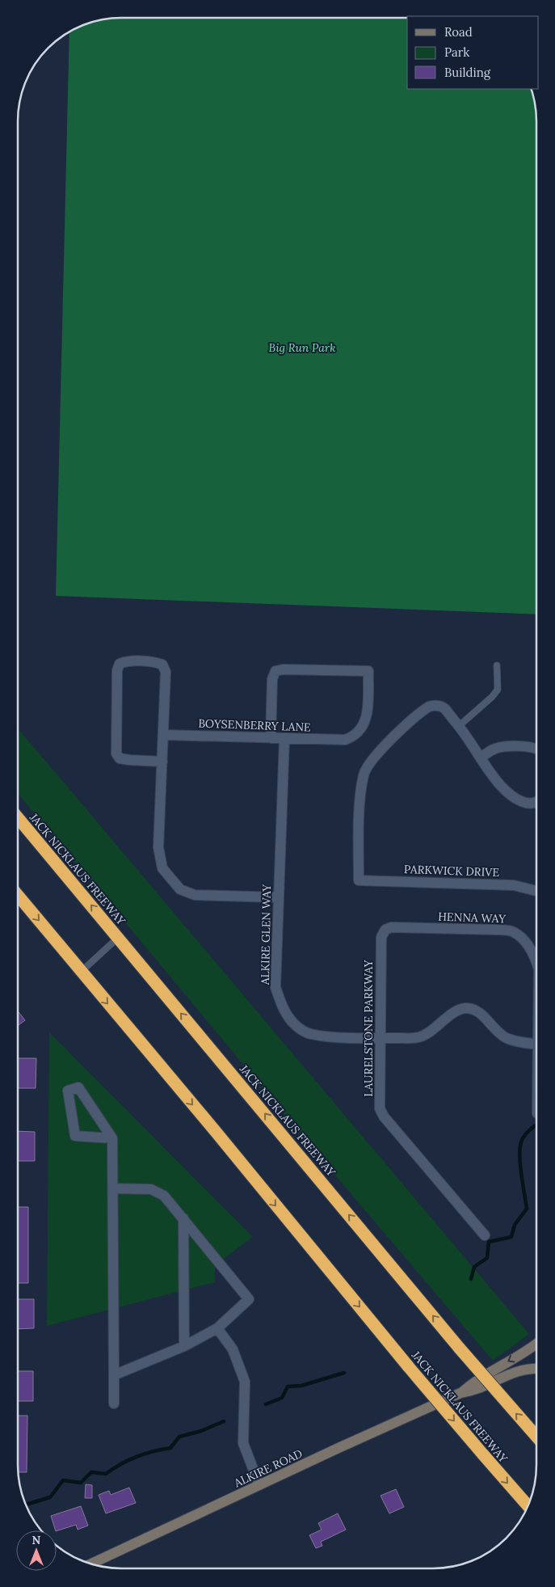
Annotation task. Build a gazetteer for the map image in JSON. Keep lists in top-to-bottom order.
{
  "streets": {
    "highway": ["JACK NICKLAUS FREEWAY"],
    "main road": ["ALKIRE ROAD"],
    "street": [
      "BOYSENBERRY LANE",
      "PARKWICK DRIVE",
      "HENNA WAY",
      "ALKIRE GLEN WAY",
      "LAURELSTONE PARKWAY"
    ]
  },
  "crossings": [
    ["BOYSENBERRY LANE", "ALKIRE GLEN WAY"],
    ["HENNA WAY", "LAURELSTONE PARKWAY"],
    ["ALKIRE GLEN WAY", "LAURELSTONE PARKWAY"]
  ],
  "parks": ["Big Run Park"],
  "legend": ["Road", "Park", "Building"],
  "north": "top"
}
